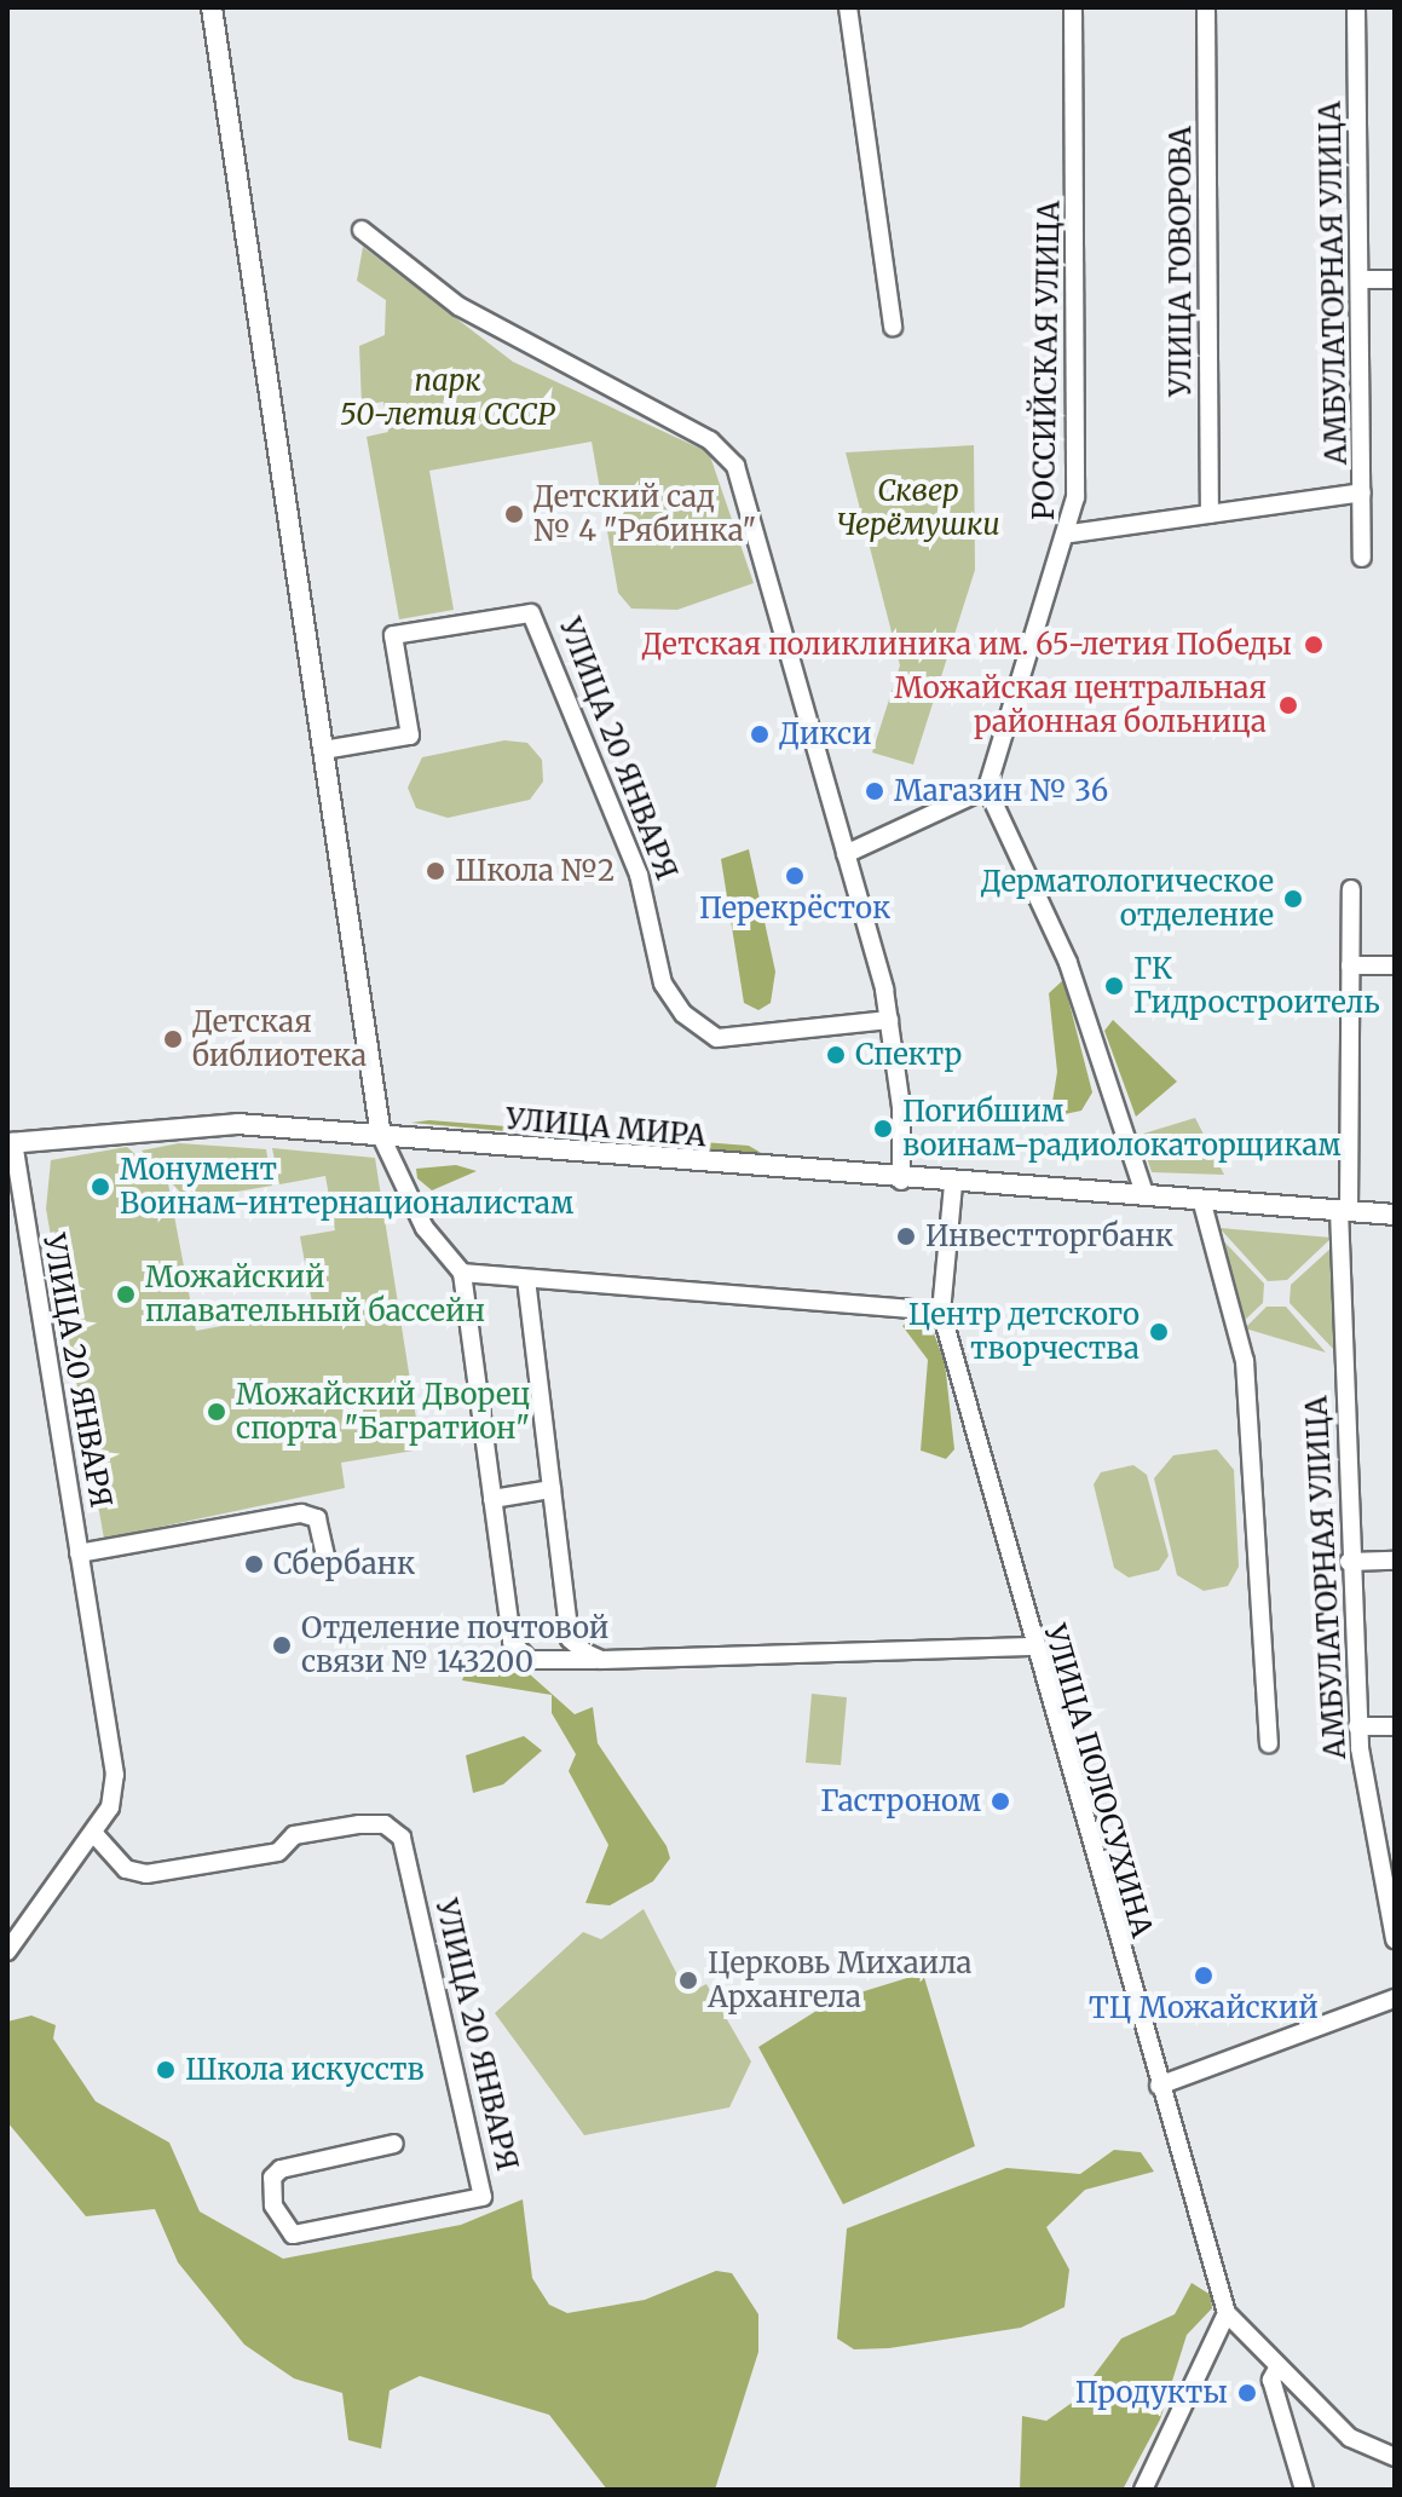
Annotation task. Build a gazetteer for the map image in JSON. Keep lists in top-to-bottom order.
{
  "streets": {
    "main road": ["УЛИЦА МИРА"],
    "street": [
      "УЛИЦА ГОВОРОВА",
      "АМБУЛАТОРНАЯ УЛИЦА",
      "РОССИЙСКАЯ УЛИЦА",
      "УЛИЦА 20 ЯНВАРЯ",
      "УЛИЦА ПОЛОСУХИНА"
    ]
  },
  "crossings": [
    ["АМБУЛАТОРНАЯ УЛИЦА", "УЛИЦА МИРА"],
    ["УЛИЦА 20 ЯНВАРЯ", "УЛИЦА МИРА"],
    ["УЛИЦА МИРА", "УЛИЦА ПОЛОСУХИНА"]
  ],
  "parks": ["парк 50-летия СССР", "Сквер Черёмушки"],
  "places": [
    "Детский сад № 4 \"Рябинка\"",
    "Детская поликлиника им. 65-летия Победы",
    "Можайская центральная районная больница",
    "Дикси",
    "Магазин № 36",
    "Школа №2",
    "Перекрёсток",
    "Дерматологическое отделение",
    "ГК Гидростроитель",
    "Детская библиотека",
    "Спектр",
    "Погибшим воинам-радиолокаторщикам",
    "Монумент Воинам-интернационалистам",
    "Инвестторгбанк",
    "Можайский плавательный бассейн",
    "Центр детского творчества",
    "Можайский Дворец спорта \"Багратион\"",
    "Сбербанк",
    "Отделение почтовой связи № 143200",
    "Гастроном",
    "ТЦ Можайский",
    "Церковь Михаила Архангела",
    "Школа искусств",
    "Продукты"
  ]
}
